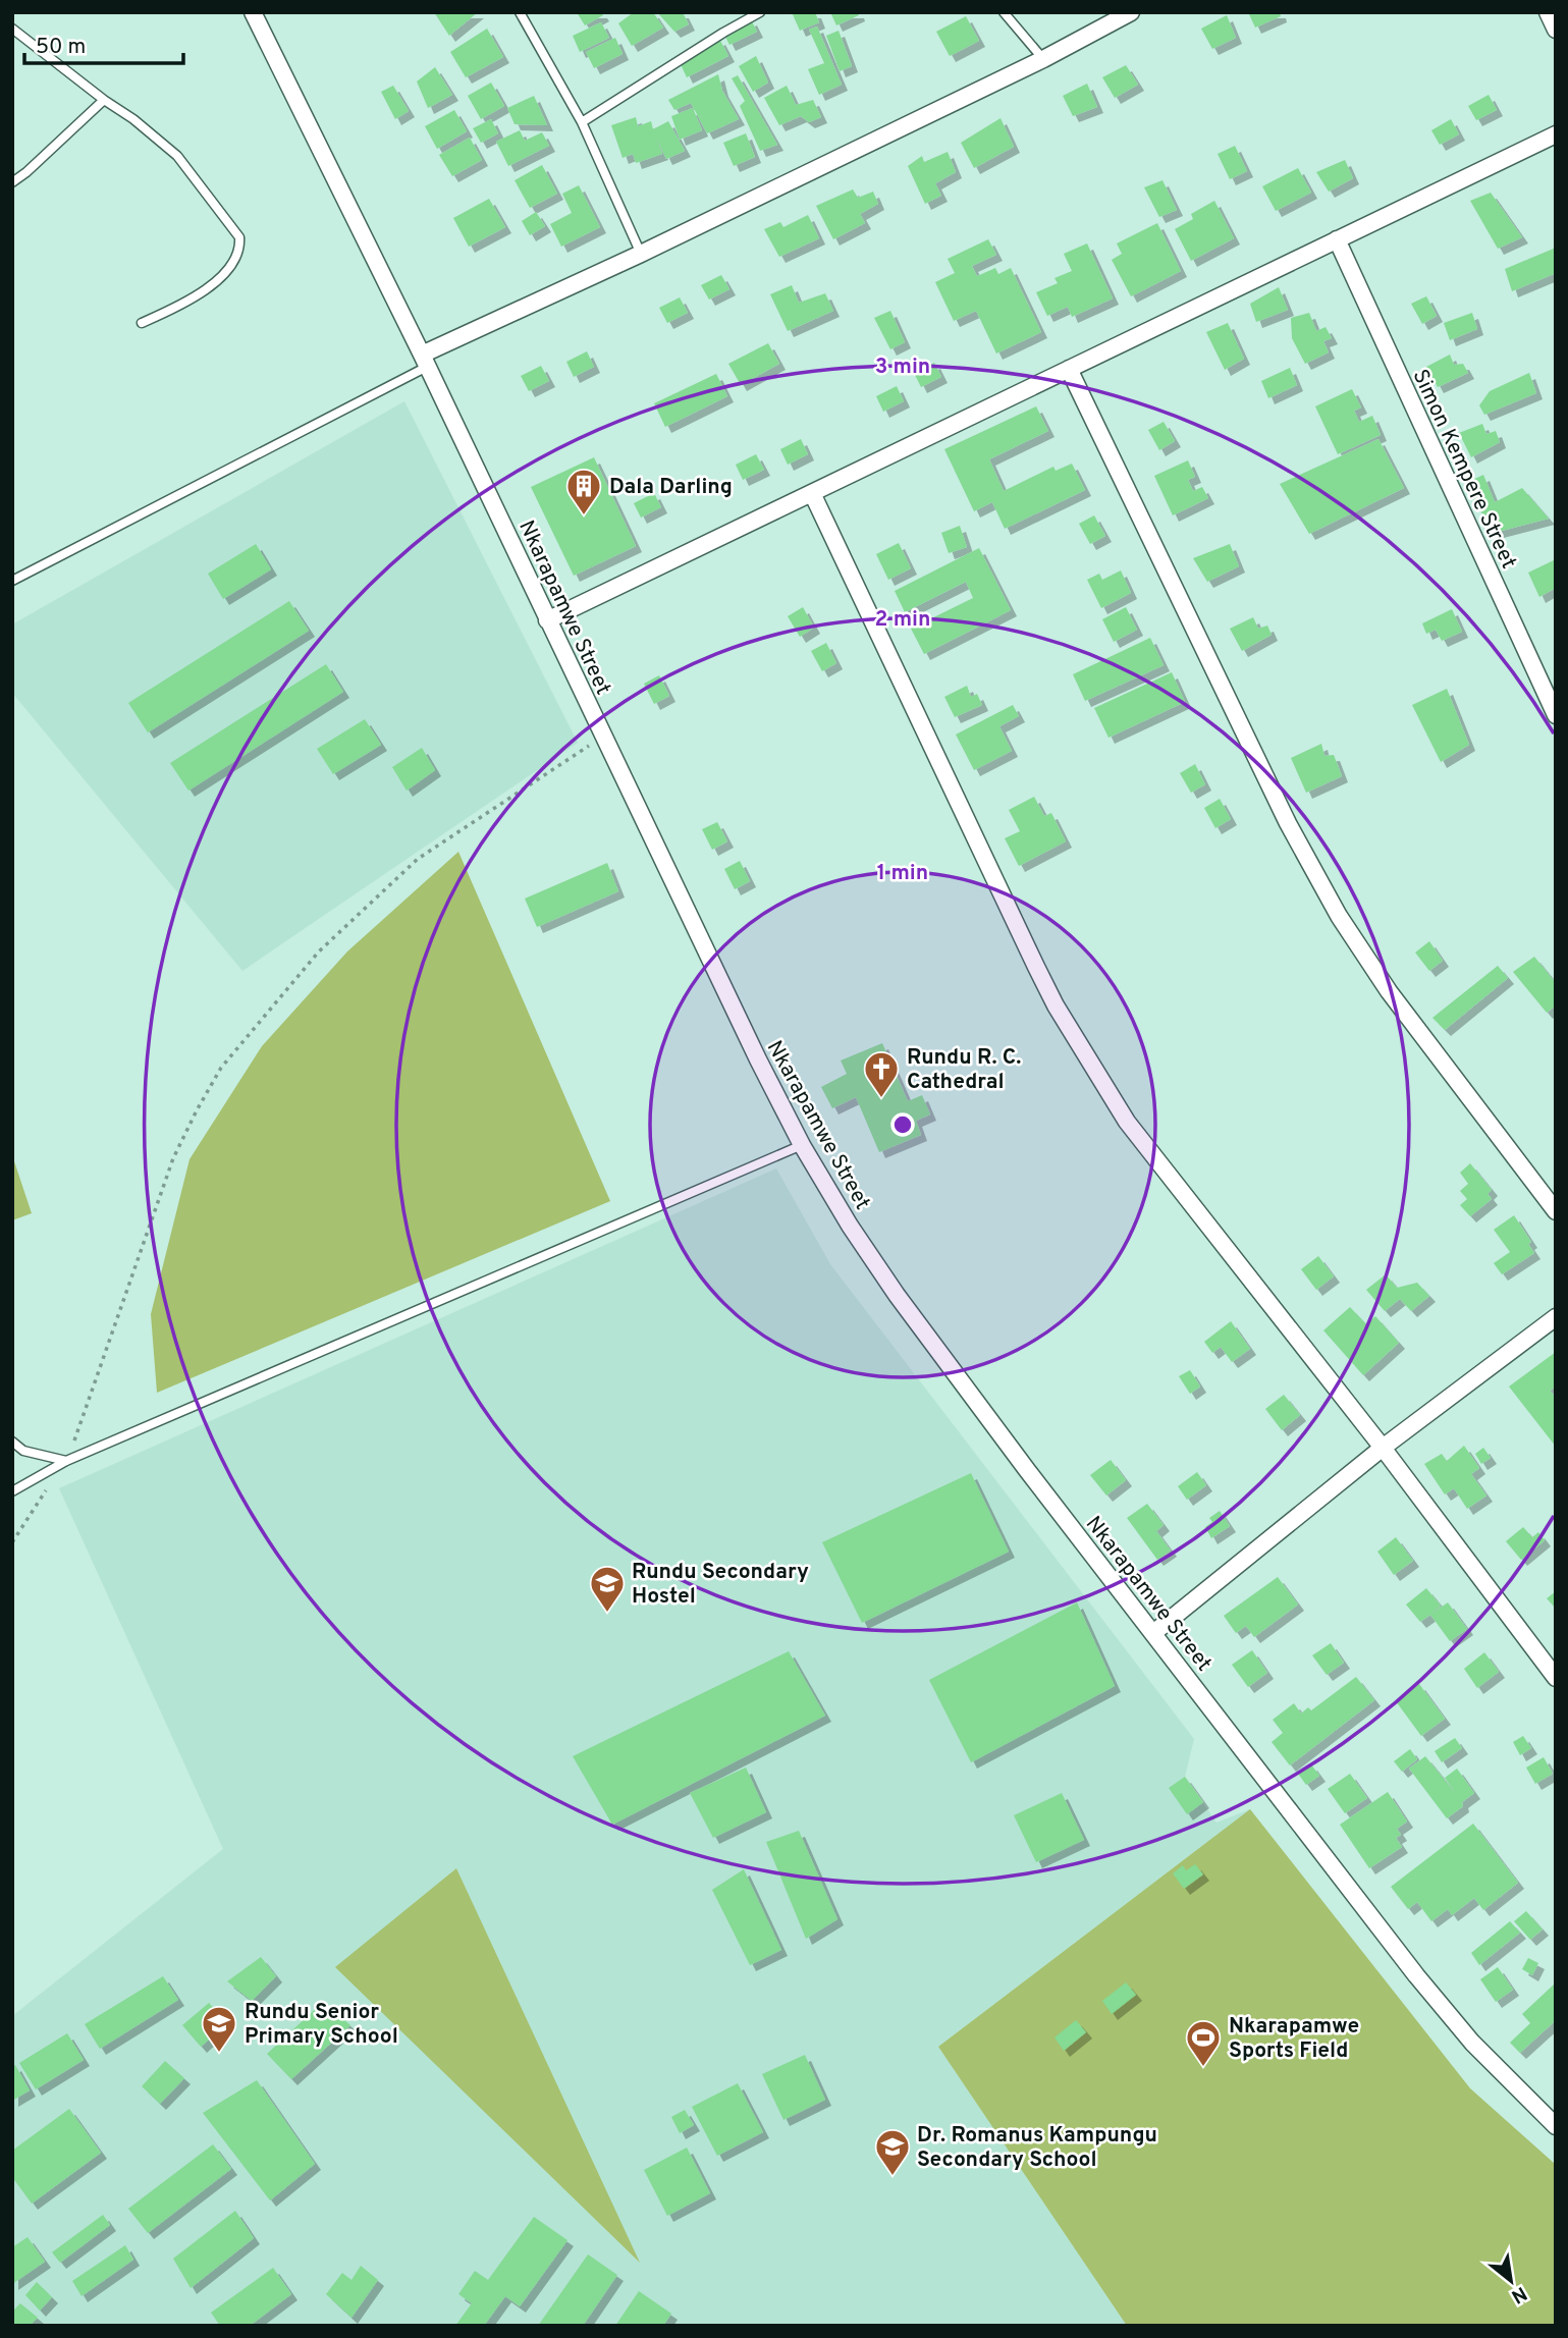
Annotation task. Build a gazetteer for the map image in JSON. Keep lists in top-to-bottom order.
{
  "streets": {
    "street": ["Simon Kempere Street", "Nkarapamwe Street"]
  },
  "places": {
    "building": ["Dala Darling"],
    "church": ["Rundu R. C. Cathedral"],
    "school or university": ["Rundu Secondary Hostel", "Rundu Senior Primary School", "Dr. Romanus Kampungu Secondary School"],
    "sports": ["Nkarapamwe Sports Field"]
  },
  "scale_bar": "50 m",
  "north": "bottom right",
  "rings": ["3 min", "2 min", "1 min"]
}
